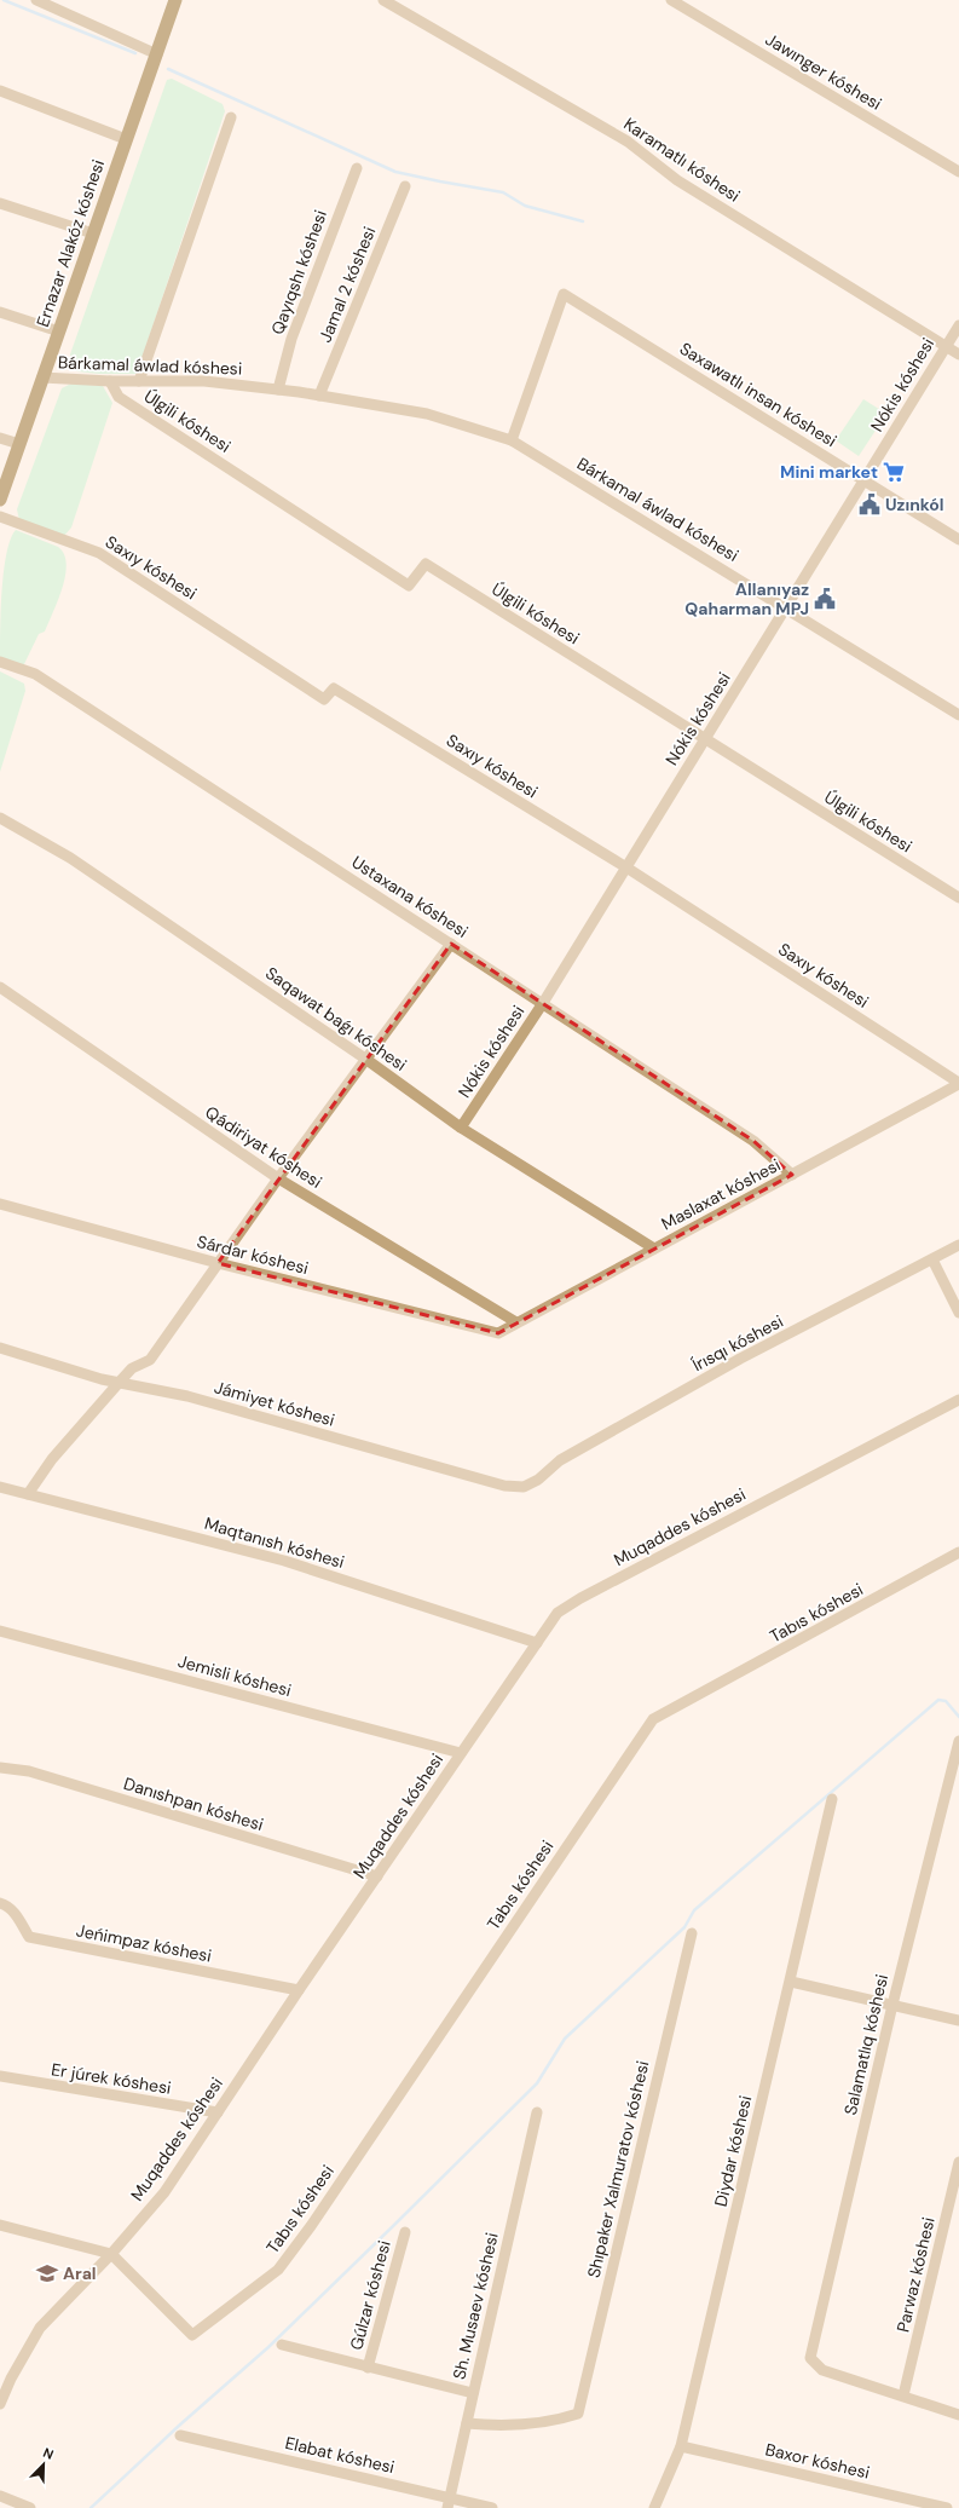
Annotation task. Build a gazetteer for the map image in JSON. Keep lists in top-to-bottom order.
{
  "streets": {
    "main road": ["Ernazar Alakóz kóshesi"],
    "street": [
      "Jawınger kóshesi",
      "Karamatlı kóshesi",
      "Qayıqshı kóshesi",
      "Jamal 2 kóshesi",
      "Bárkamal áwlad kóshesi",
      "Nókis kóshesi",
      "Saxawatlı insan kóshesi",
      "Úlgili kóshesi",
      "Saxıy kóshesi",
      "Ustaxana kóshesi",
      "Saqawat baǵı kóshesi",
      "Qádiriyat kóshesi",
      "Maslaxat kóshesi",
      "Sárdar kóshesi",
      "Írısqı kóshesi",
      "Jámiyet kóshesi",
      "Muqaddes kóshesi",
      "Maqtanısh kóshesi",
      "Tabıs kóshesi",
      "Jemisli kóshesi",
      "Danıshpan kóshesi",
      "Jeńimpaz kóshesi",
      "Salamatlıq kóshesi",
      "Er júrek kóshesi",
      "Diydar kóshesi",
      "Shıpaker Xalmuratov kóshesi",
      "Parwaz kóshesi",
      "Gúlzar kóshesi",
      "Sh. Musaev kóshesi",
      "Elabat kóshesi",
      "Baxor kóshesi"
    ]
  },
  "crossings": [
    ["Karamatlı kóshesi", "Nókis kóshesi"],
    ["Ernazar Alakóz kóshesi", "Bárkamal áwlad kóshesi"],
    ["Qayıqshı kóshesi", "Bárkamal áwlad kóshesi"],
    ["Jamal 2 kóshesi", "Bárkamal áwlad kóshesi"],
    ["Bárkamal áwlad kóshesi", "Nókis kóshesi"],
    ["Bárkamal áwlad kóshesi", "Saxawatlı insan kóshesi"],
    ["Bárkamal áwlad kóshesi", "Úlgili kóshesi"],
    ["Nókis kóshesi", "Saxawatlı insan kóshesi"],
    ["Nókis kóshesi", "Úlgili kóshesi"],
    ["Nókis kóshesi", "Saxıy kóshesi"],
    ["Nókis kóshesi", "Ustaxana kóshesi"],
    ["Nókis kóshesi", "Saqawat baǵı kóshesi"],
    ["Saxıy kóshesi", "Maslaxat kóshesi"],
    ["Ustaxana kóshesi", "Maslaxat kóshesi"],
    ["Saqawat baǵı kóshesi", "Maslaxat kóshesi"],
    ["Qádiriyat kóshesi", "Maslaxat kóshesi"],
    ["Maslaxat kóshesi", "Sárdar kóshesi"],
    ["Írısqı kóshesi", "Jámiyet kóshesi"],
    ["Muqaddes kóshesi", "Maqtanısh kóshesi"],
    ["Muqaddes kóshesi", "Tabıs kóshesi"],
    ["Muqaddes kóshesi", "Jemisli kóshesi"],
    ["Muqaddes kóshesi", "Danıshpan kóshesi"],
    ["Muqaddes kóshesi", "Jeńimpaz kóshesi"],
    ["Muqaddes kóshesi", "Er júrek kóshesi"],
    ["Salamatlıq kóshesi", "Parwaz kóshesi"],
    ["Diydar kóshesi", "Baxor kóshesi"],
    ["Shıpaker Xalmuratov kóshesi", "Sh. Musaev kóshesi"],
    ["Sh. Musaev kóshesi", "Elabat kóshesi"]
  ],
  "places": {
    "supermarket": ["Mini market"],
    "public building": ["Uzınkól", "Allanıyaz Qaharman MPJ"],
    "school or university": ["Aral"]
  },
  "north": "top right"
}
